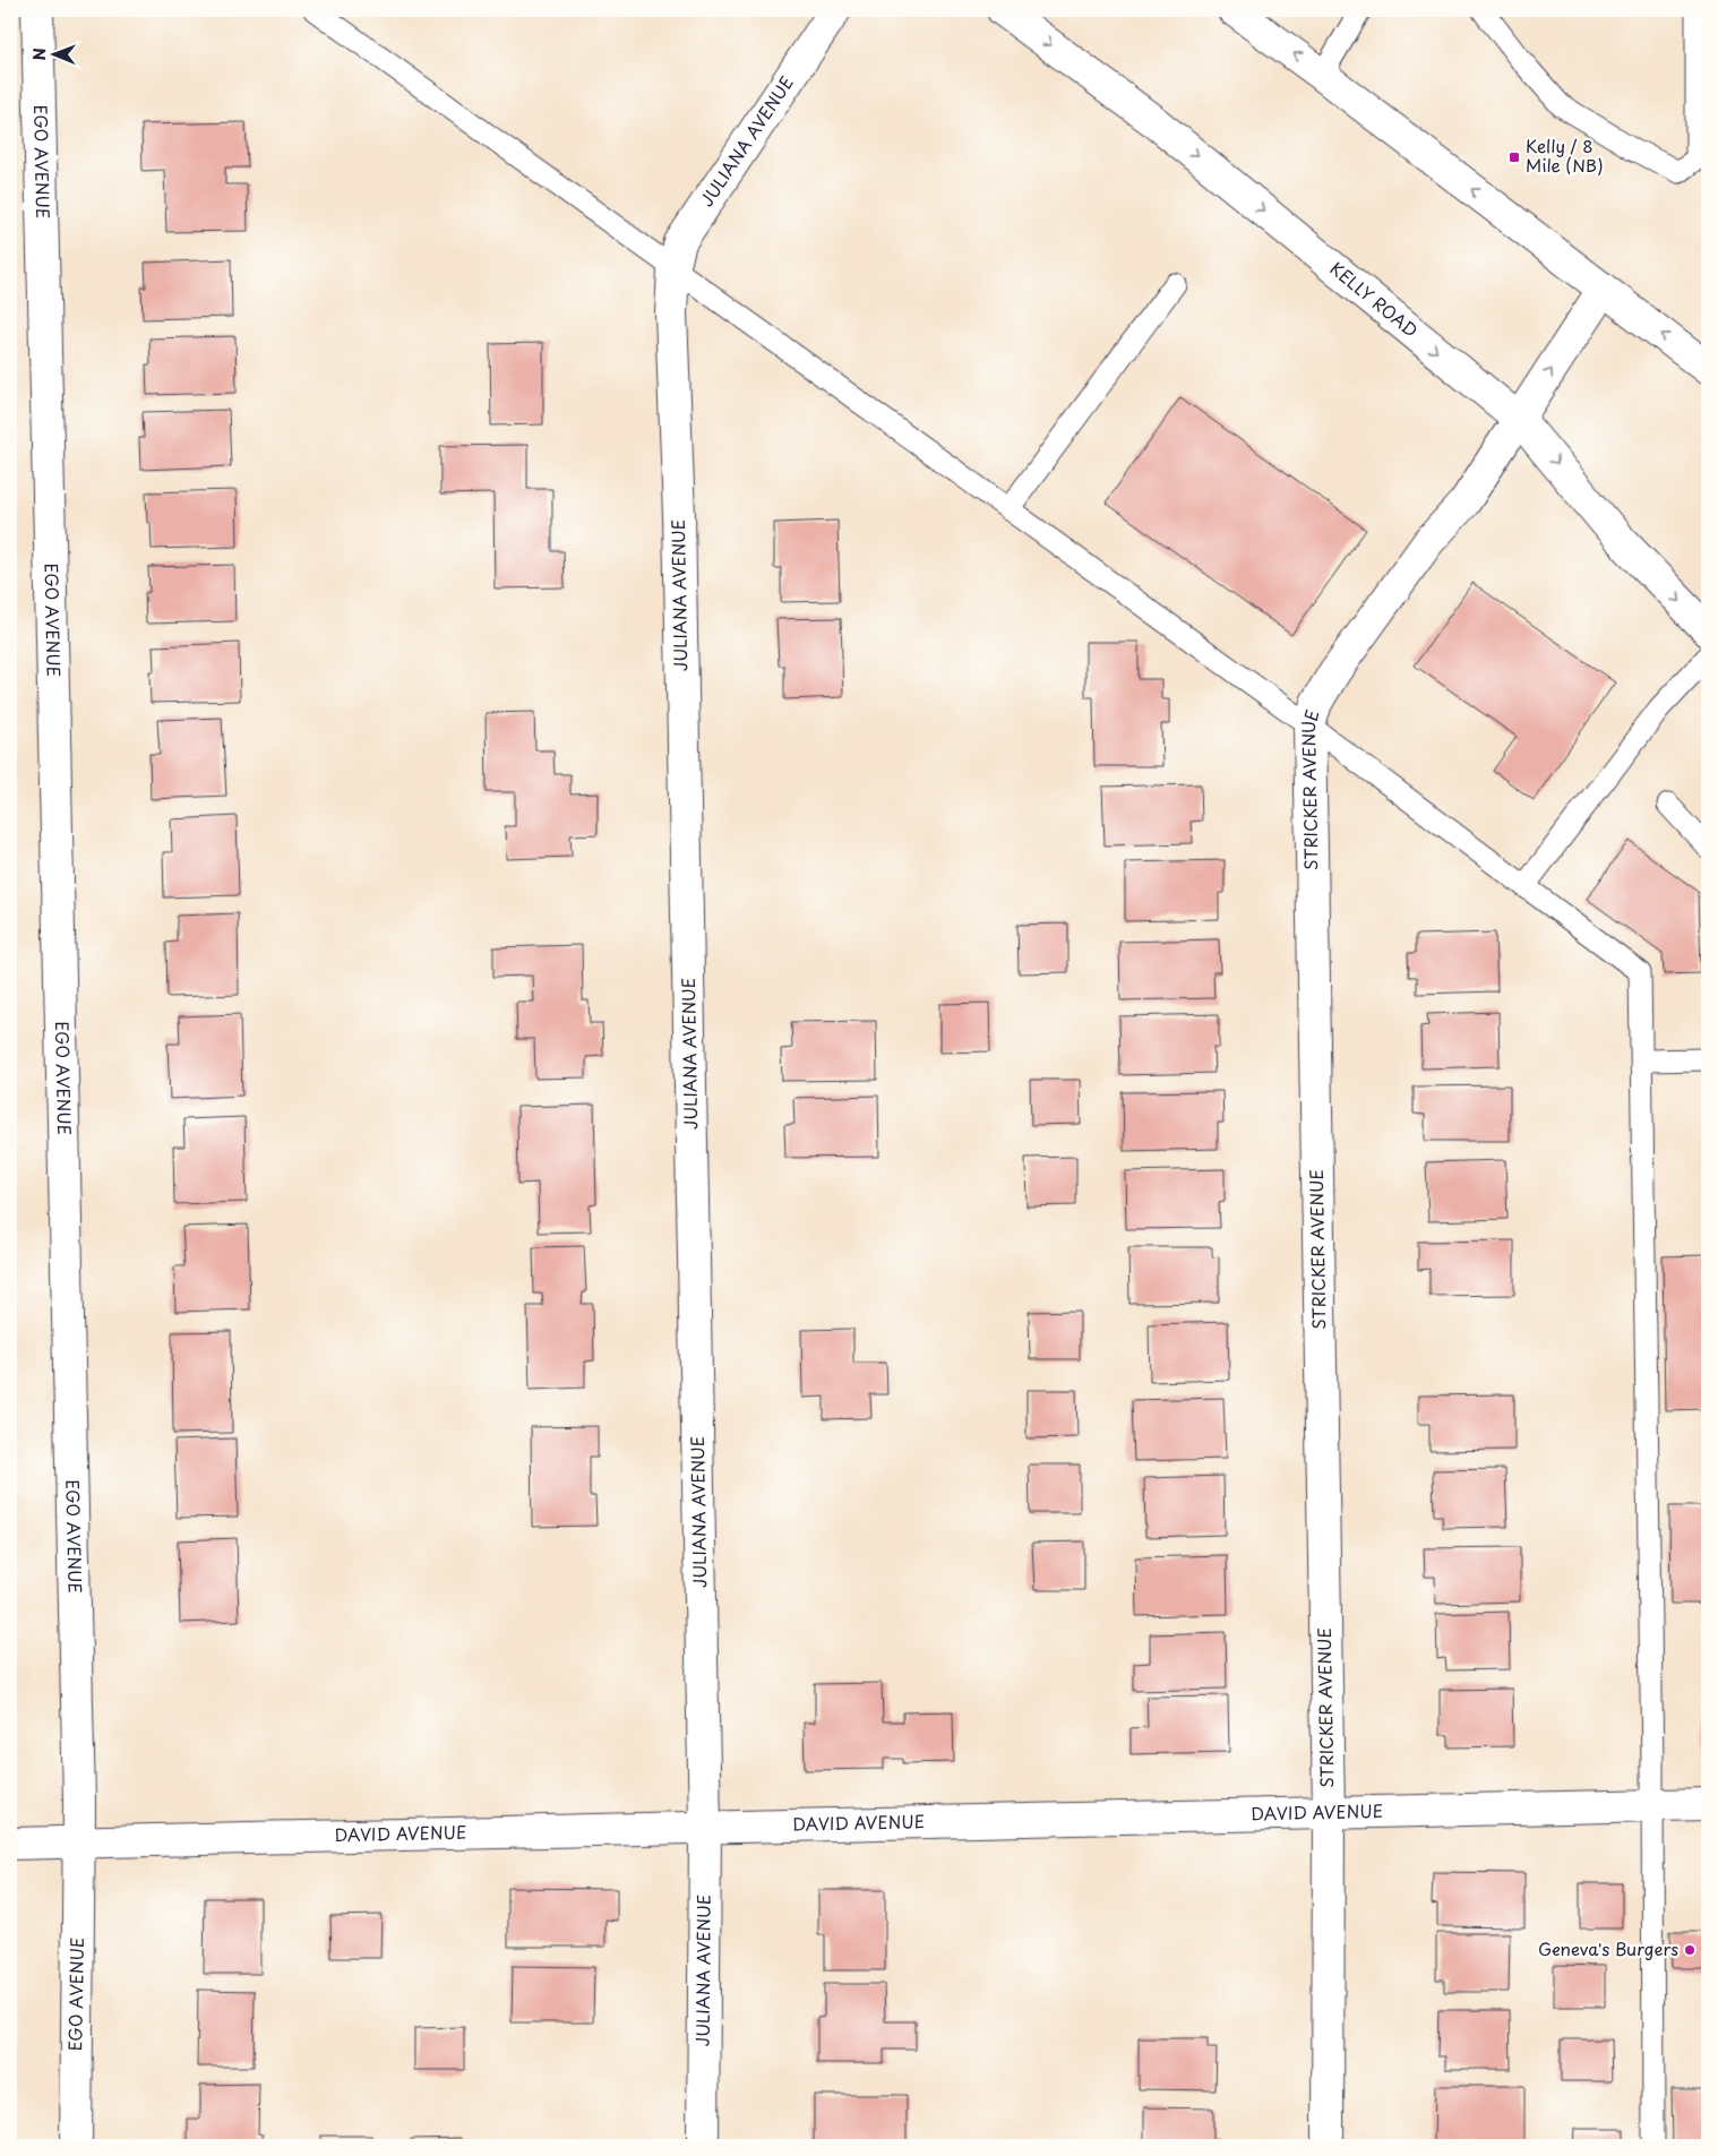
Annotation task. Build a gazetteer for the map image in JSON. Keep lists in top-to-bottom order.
{
  "streets": {
    "street": [
      "JULIANA AVENUE",
      "EGO AVENUE",
      "KELLY ROAD",
      "STRICKER AVENUE",
      "DAVID AVENUE"
    ]
  },
  "crossings": [
    ["JULIANA AVENUE", "DAVID AVENUE"],
    ["EGO AVENUE", "DAVID AVENUE"],
    ["KELLY ROAD", "STRICKER AVENUE"],
    ["STRICKER AVENUE", "DAVID AVENUE"]
  ],
  "places": {
    "transit": ["Kelly / 8 Mile (NB)"],
    "other": ["Geneva's Burgers"]
  },
  "north": "left"
}
